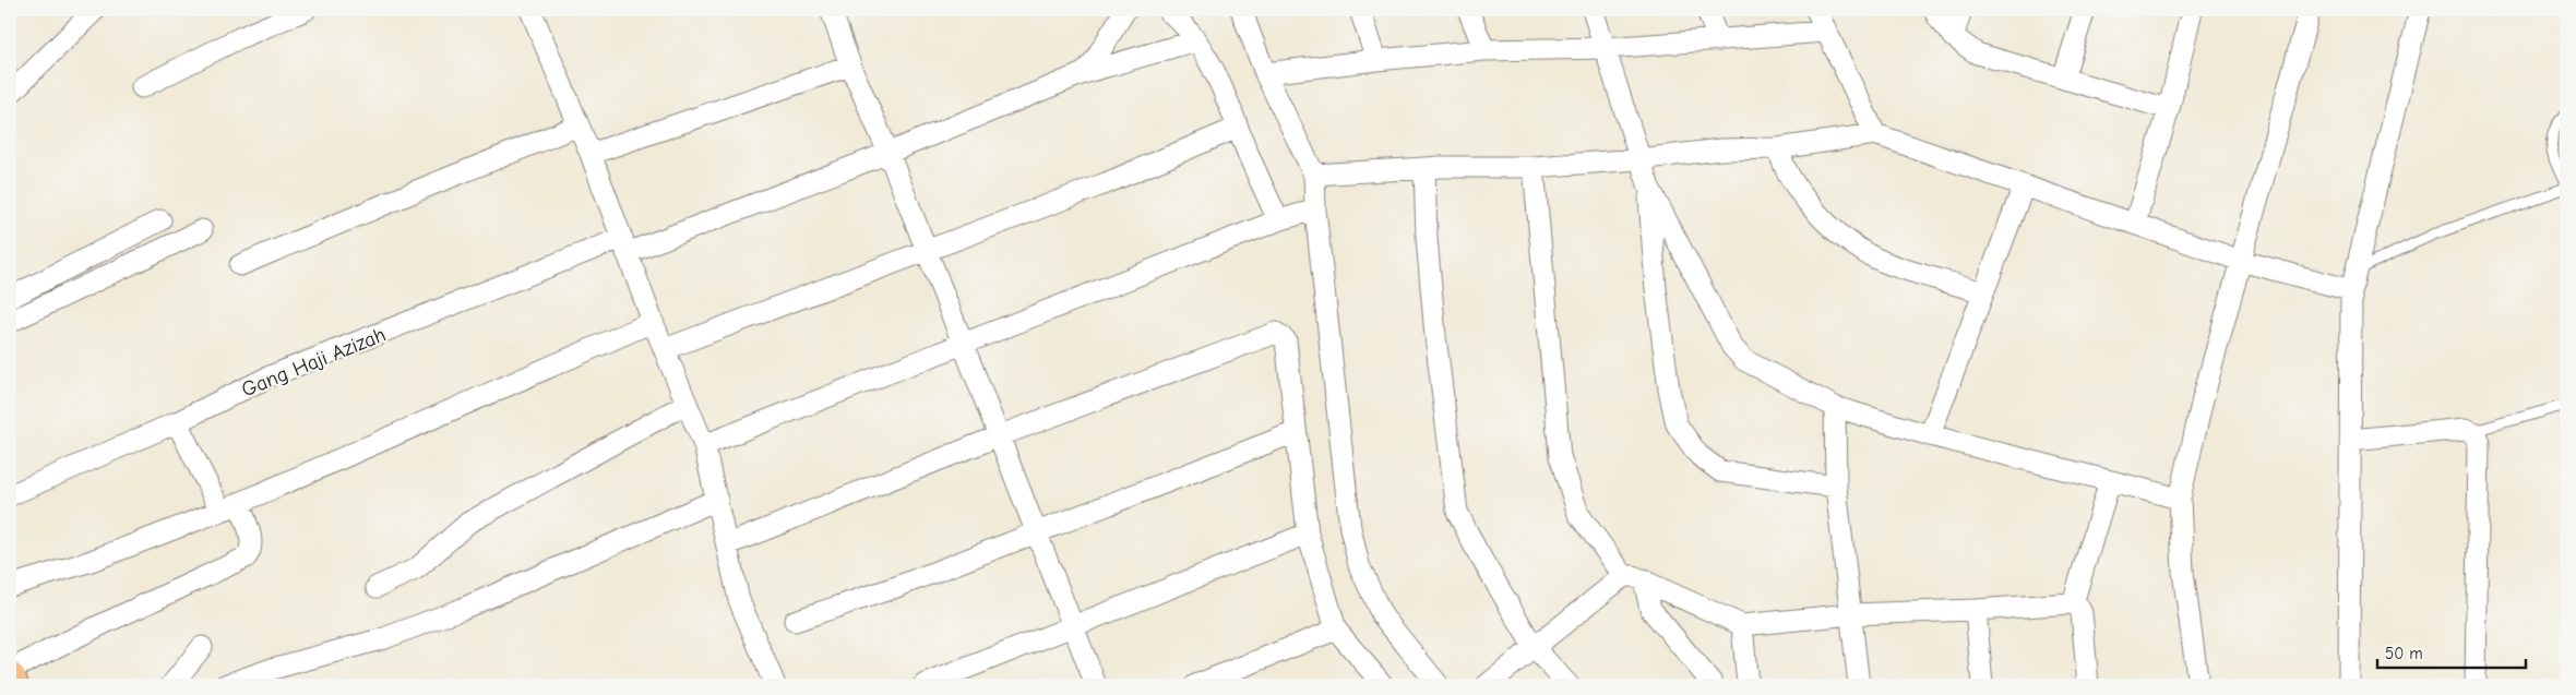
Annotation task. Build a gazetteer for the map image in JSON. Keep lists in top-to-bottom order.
{
  "streets": {
    "street": ["Gang Haji Azizah"]
  },
  "scale_bar": "50 m"
}
